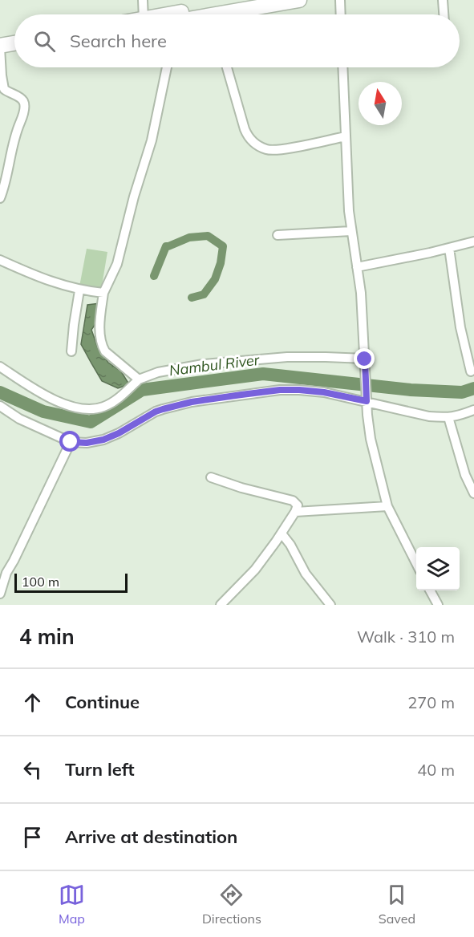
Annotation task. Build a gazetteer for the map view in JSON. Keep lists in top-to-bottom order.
{
  "water": ["Nambul River"],
  "scale_bar": "100 m",
  "north": "top",
  "page": {
    "search": "Search here",
    "scale": "100 m",
    "heading": ["4 min", "Walk · 310 m"],
    "list": [
      ["Continue", "270 m"],
      ["Turn left", "40 m"],
      "Arrive at destination"
    ],
    "nav": ["Map", "Directions", "Saved"]
  }
}
